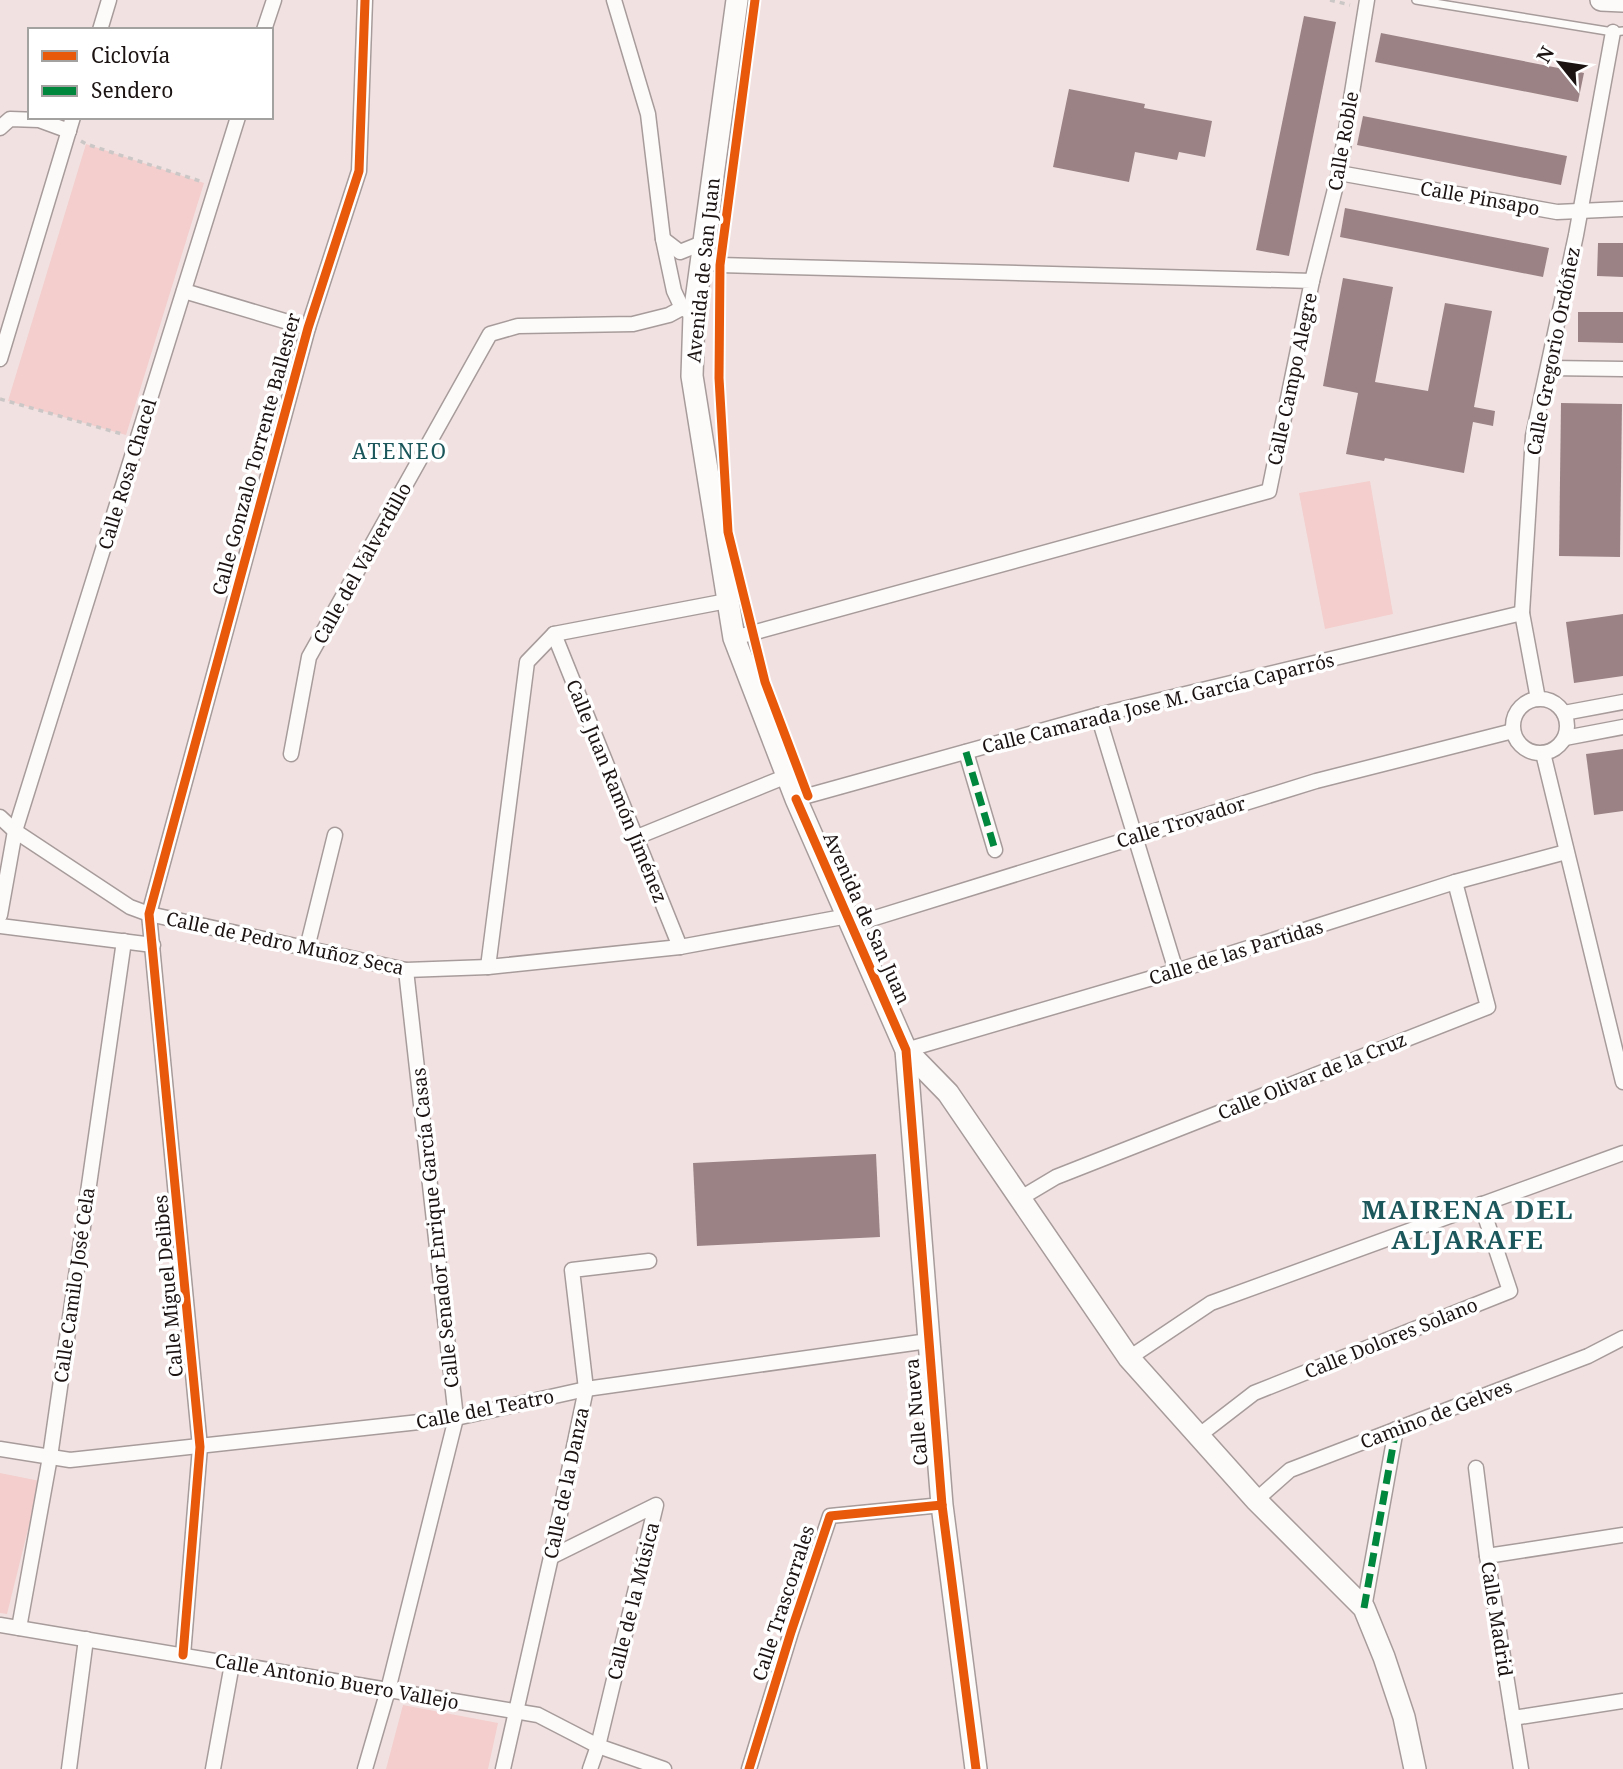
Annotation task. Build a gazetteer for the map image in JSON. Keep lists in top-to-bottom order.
{
  "streets": {
    "main road": ["Avenida de San Juan", "Calle Nueva"],
    "street": [
      "Calle Roble",
      "Calle Pinsapo",
      "Calle Gregorio Ordóñez",
      "Calle Campo Alegre",
      "Calle Gonzalo Torrente Ballester",
      "Calle Rosa Chacel",
      "Calle del Valverdillo",
      "Calle Camarada Jose M. García Caparrós",
      "Calle Juan Ramón Jiménez",
      "Calle Trovador",
      "Calle de Pedro Muñoz Seca",
      "Calle de las Partidas",
      "Calle Olivar de la Cruz",
      "Calle Senador Enrique García Casas",
      "Calle Camilo José Cela",
      "Calle Miguel Delibes",
      "Calle Dolores Solano",
      "Calle del Teatro",
      "Camino de Gelves",
      "Calle de la Danza",
      "Calle de la Música",
      "Calle Trascorrales",
      "Calle Madrid",
      "Calle Antonio Buero Vallejo"
    ]
  },
  "crossings": [
    ["Calle Roble", "Calle Pinsapo"],
    ["Calle Roble", "Calle Campo Alegre"],
    ["Calle Pinsapo", "Calle Gregorio Ordóñez"],
    ["Avenida de San Juan", "Calle Campo Alegre"],
    ["Avenida de San Juan", "Calle del Valverdillo"],
    ["Avenida de San Juan", "Calle Camarada Jose M. García Caparrós"],
    ["Avenida de San Juan", "Calle Trovador"],
    ["Avenida de San Juan", "Calle de Pedro Muñoz Seca"],
    ["Avenida de San Juan", "Calle de las Partidas"],
    ["Avenida de San Juan", "Calle Nueva"],
    ["Calle Gregorio Ordóñez", "Calle Camarada Jose M. García Caparrós"],
    ["Calle Gregorio Ordóñez", "Calle Trovador"],
    ["Calle Gonzalo Torrente Ballester", "Calle Rosa Chacel"],
    ["Calle Gonzalo Torrente Ballester", "Calle de Pedro Muñoz Seca"],
    ["Calle Gonzalo Torrente Ballester", "Calle Miguel Delibes"],
    ["Calle Rosa Chacel", "Calle de Pedro Muñoz Seca"],
    ["Calle Juan Ramón Jiménez", "Calle de Pedro Muñoz Seca"],
    ["Calle Trovador", "Calle de Pedro Muñoz Seca"],
    ["Calle de Pedro Muñoz Seca", "Calle Senador Enrique García Casas"],
    ["Calle de Pedro Muñoz Seca", "Calle Miguel Delibes"],
    ["Calle de las Partidas", "Calle Olivar de la Cruz"],
    ["Calle de las Partidas", "Calle Nueva"],
    ["Calle Senador Enrique García Casas", "Calle del Teatro"],
    ["Calle Senador Enrique García Casas", "Calle Antonio Buero Vallejo"],
    ["Calle Camilo José Cela", "Calle del Teatro"],
    ["Calle Camilo José Cela", "Calle Antonio Buero Vallejo"],
    ["Calle Miguel Delibes", "Calle del Teatro"],
    ["Calle Miguel Delibes", "Calle Antonio Buero Vallejo"],
    ["Calle del Teatro", "Calle Nueva"],
    ["Calle del Teatro", "Calle de la Danza"],
    ["Calle Nueva", "Calle Trascorrales"],
    ["Calle de la Danza", "Calle de la Música"],
    ["Calle de la Danza", "Calle Antonio Buero Vallejo"],
    ["Calle de la Música", "Calle Antonio Buero Vallejo"]
  ],
  "districts": ["ATENEO", "MAIRENA DEL ALJARAFE"],
  "legend": ["Ciclovía", "Sendero"],
  "north": "top left"
}
